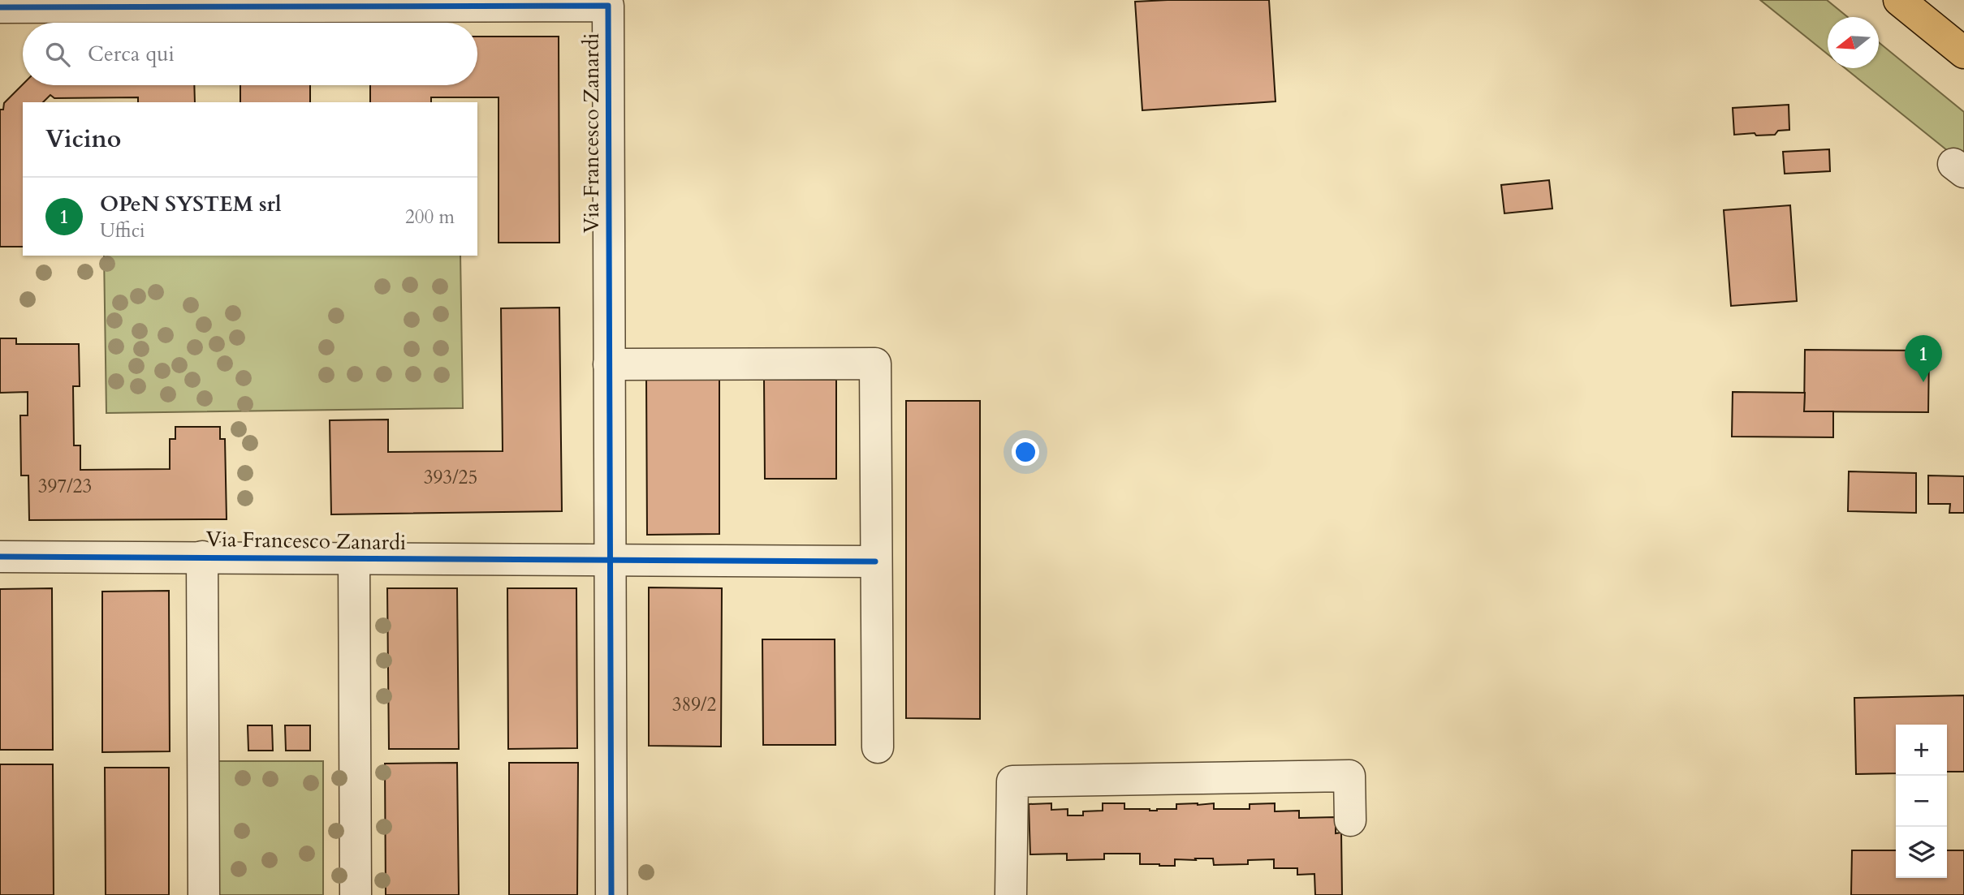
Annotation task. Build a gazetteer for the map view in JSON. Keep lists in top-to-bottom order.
{
  "streets": {
    "street": ["Via Francesco Zanardi"]
  },
  "house_numbers": ["393/25", "397/23", "389/2"],
  "north": "left",
  "page": {
    "search": "Cerca qui",
    "heading": "Vicino",
    "list": [
      {
        "mark": "1",
        "name": "OPeN SYSTEM srl",
        "note": "Uffici",
        "value": "200 m"
      }
    ],
    "pins": "1",
    "map_buttons": ["+", "−"]
  }
}
